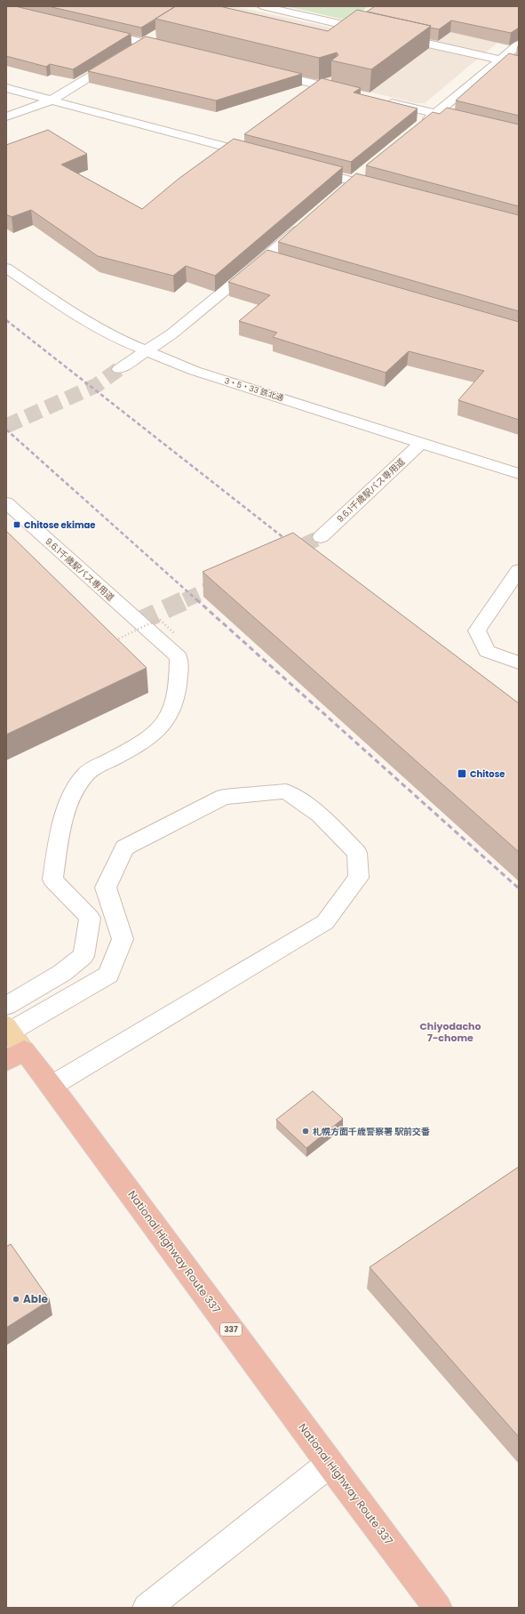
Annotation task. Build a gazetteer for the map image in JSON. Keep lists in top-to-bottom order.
{
  "streets": {
    "highway": ["National Highway Route 337", "337"],
    "street": ["3・5・33 鉄北通", "9.6.1千歳駅バス専用道"]
  },
  "crossings": [
    ["3・5・33 鉄北通", "9.6.1千歳駅バス専用道"]
  ],
  "districts": ["Chiyodacho 7-chome"],
  "places": {
    "transit": ["Chitose ekimae", "Chitose"],
    "other": ["札幌方面千歳警察署 駅前交番", "Able"]
  }
}
